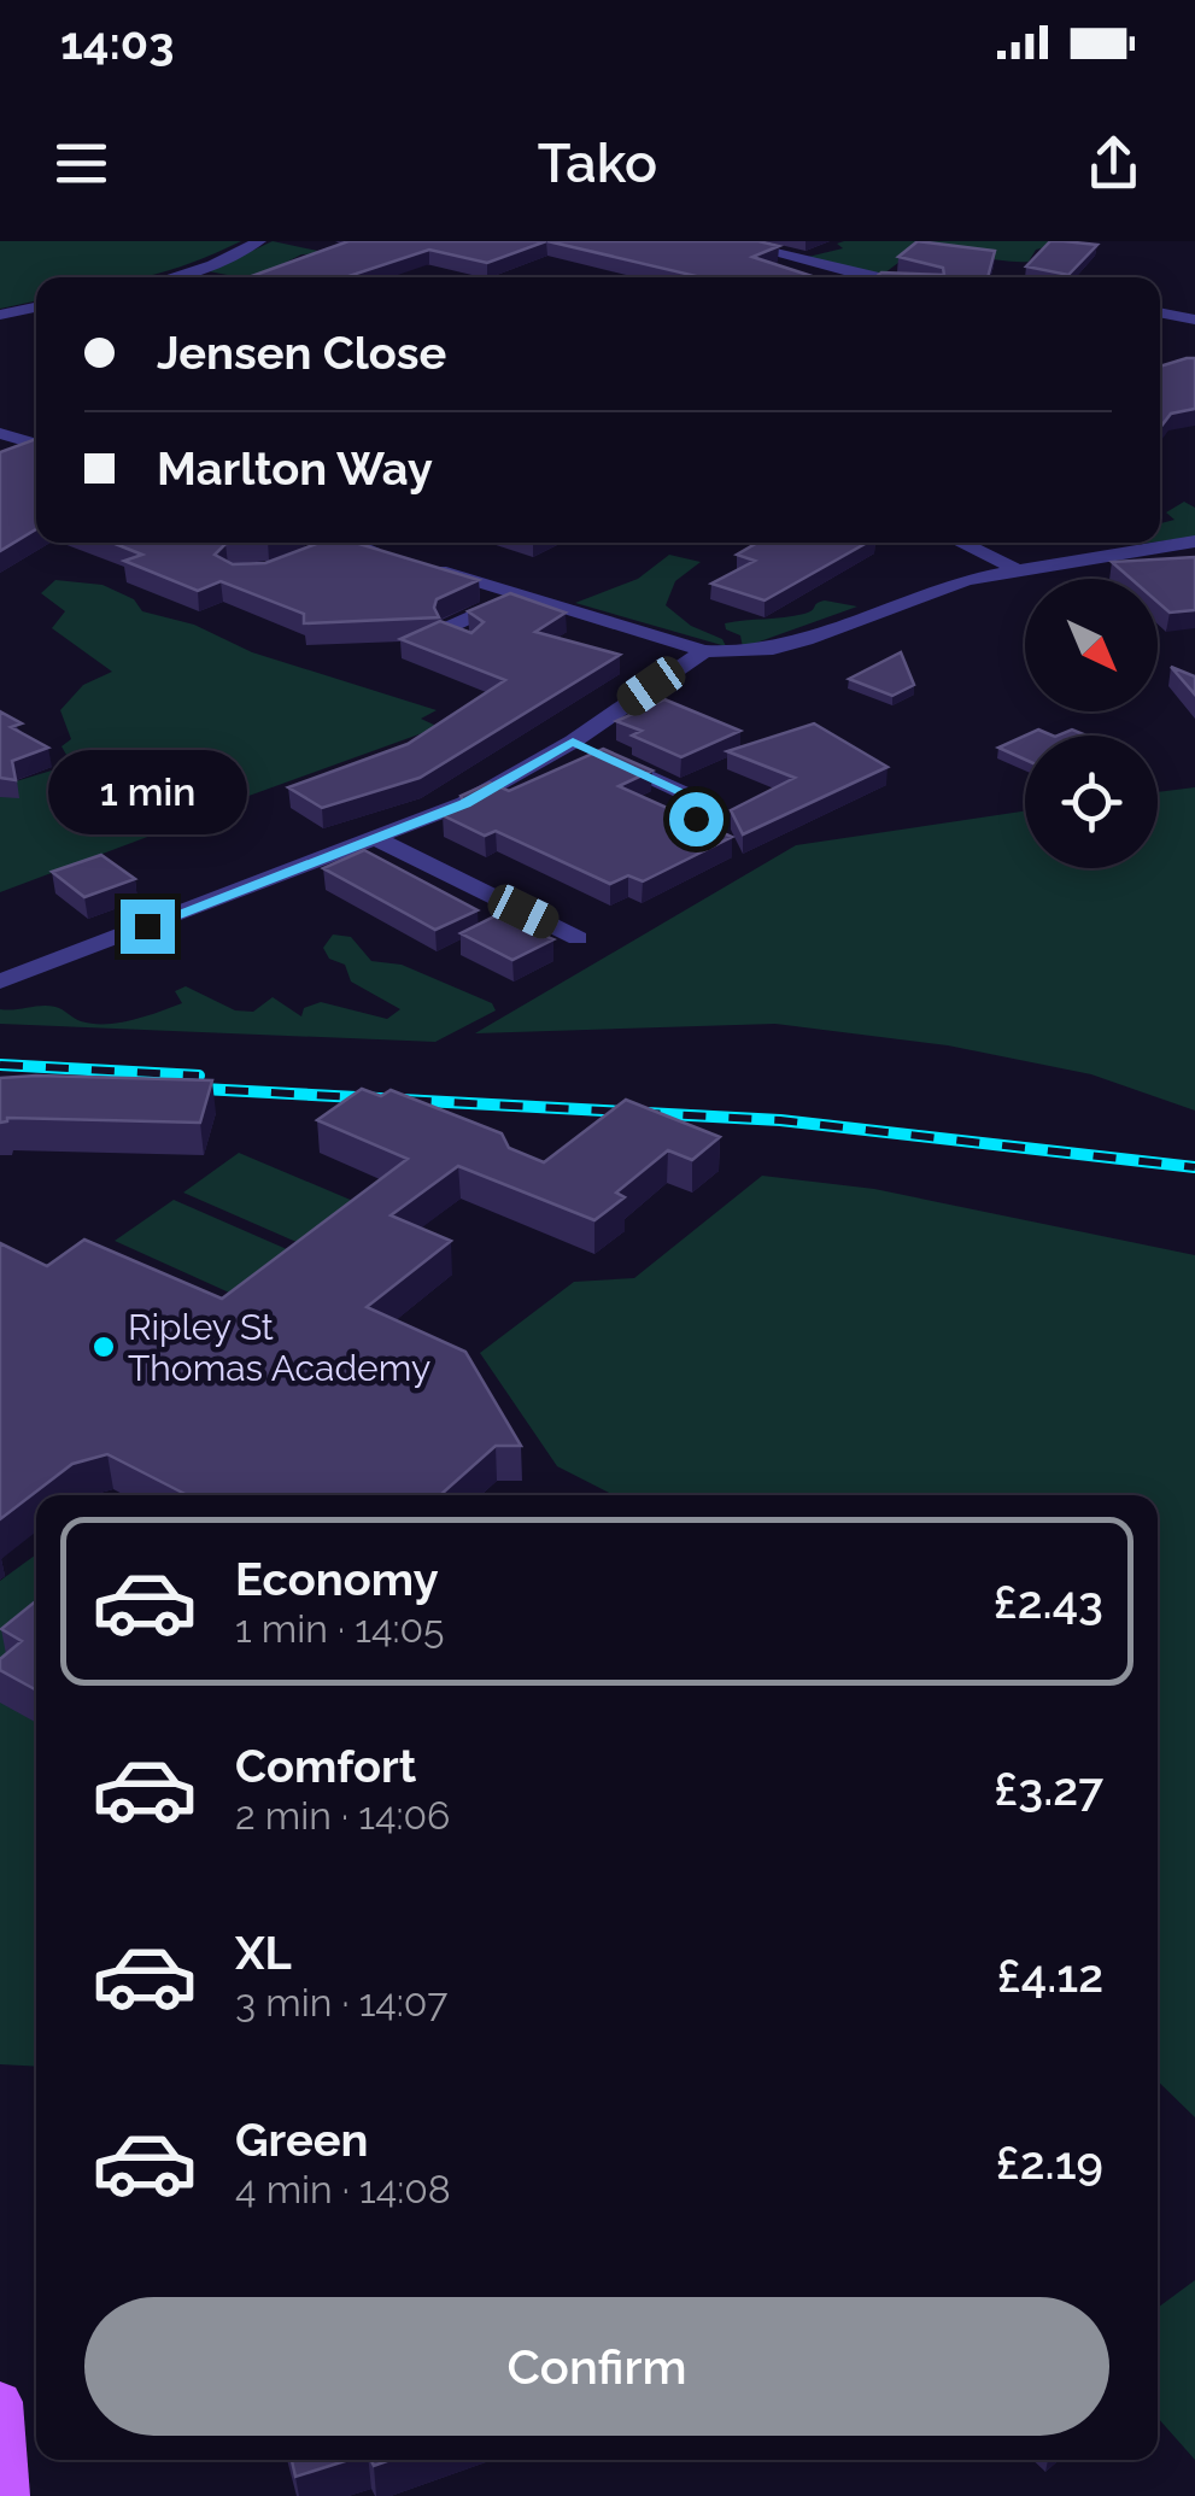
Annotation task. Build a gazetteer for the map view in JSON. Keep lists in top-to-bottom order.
{
  "places": ["Ripley St Thomas Academy"],
  "north": "bottom right",
  "page": {
    "status": "14:03",
    "header": "Tako",
    "banner": ["Jensen Close", "Marlton Way"],
    "bubble": "1 min",
    "list": [
      {
        "name": "Economy",
        "note": "1 min · 14:05",
        "value": "£2.43"
      },
      {
        "name": "Comfort",
        "note": "2 min · 14:06",
        "value": "£3.27"
      },
      {
        "name": "XL",
        "note": "3 min · 14:07",
        "value": "£4.12"
      },
      {
        "name": "Green",
        "note": "4 min · 14:08",
        "value": "£2.19"
      }
    ],
    "buttons": "Confirm"
  }
}
